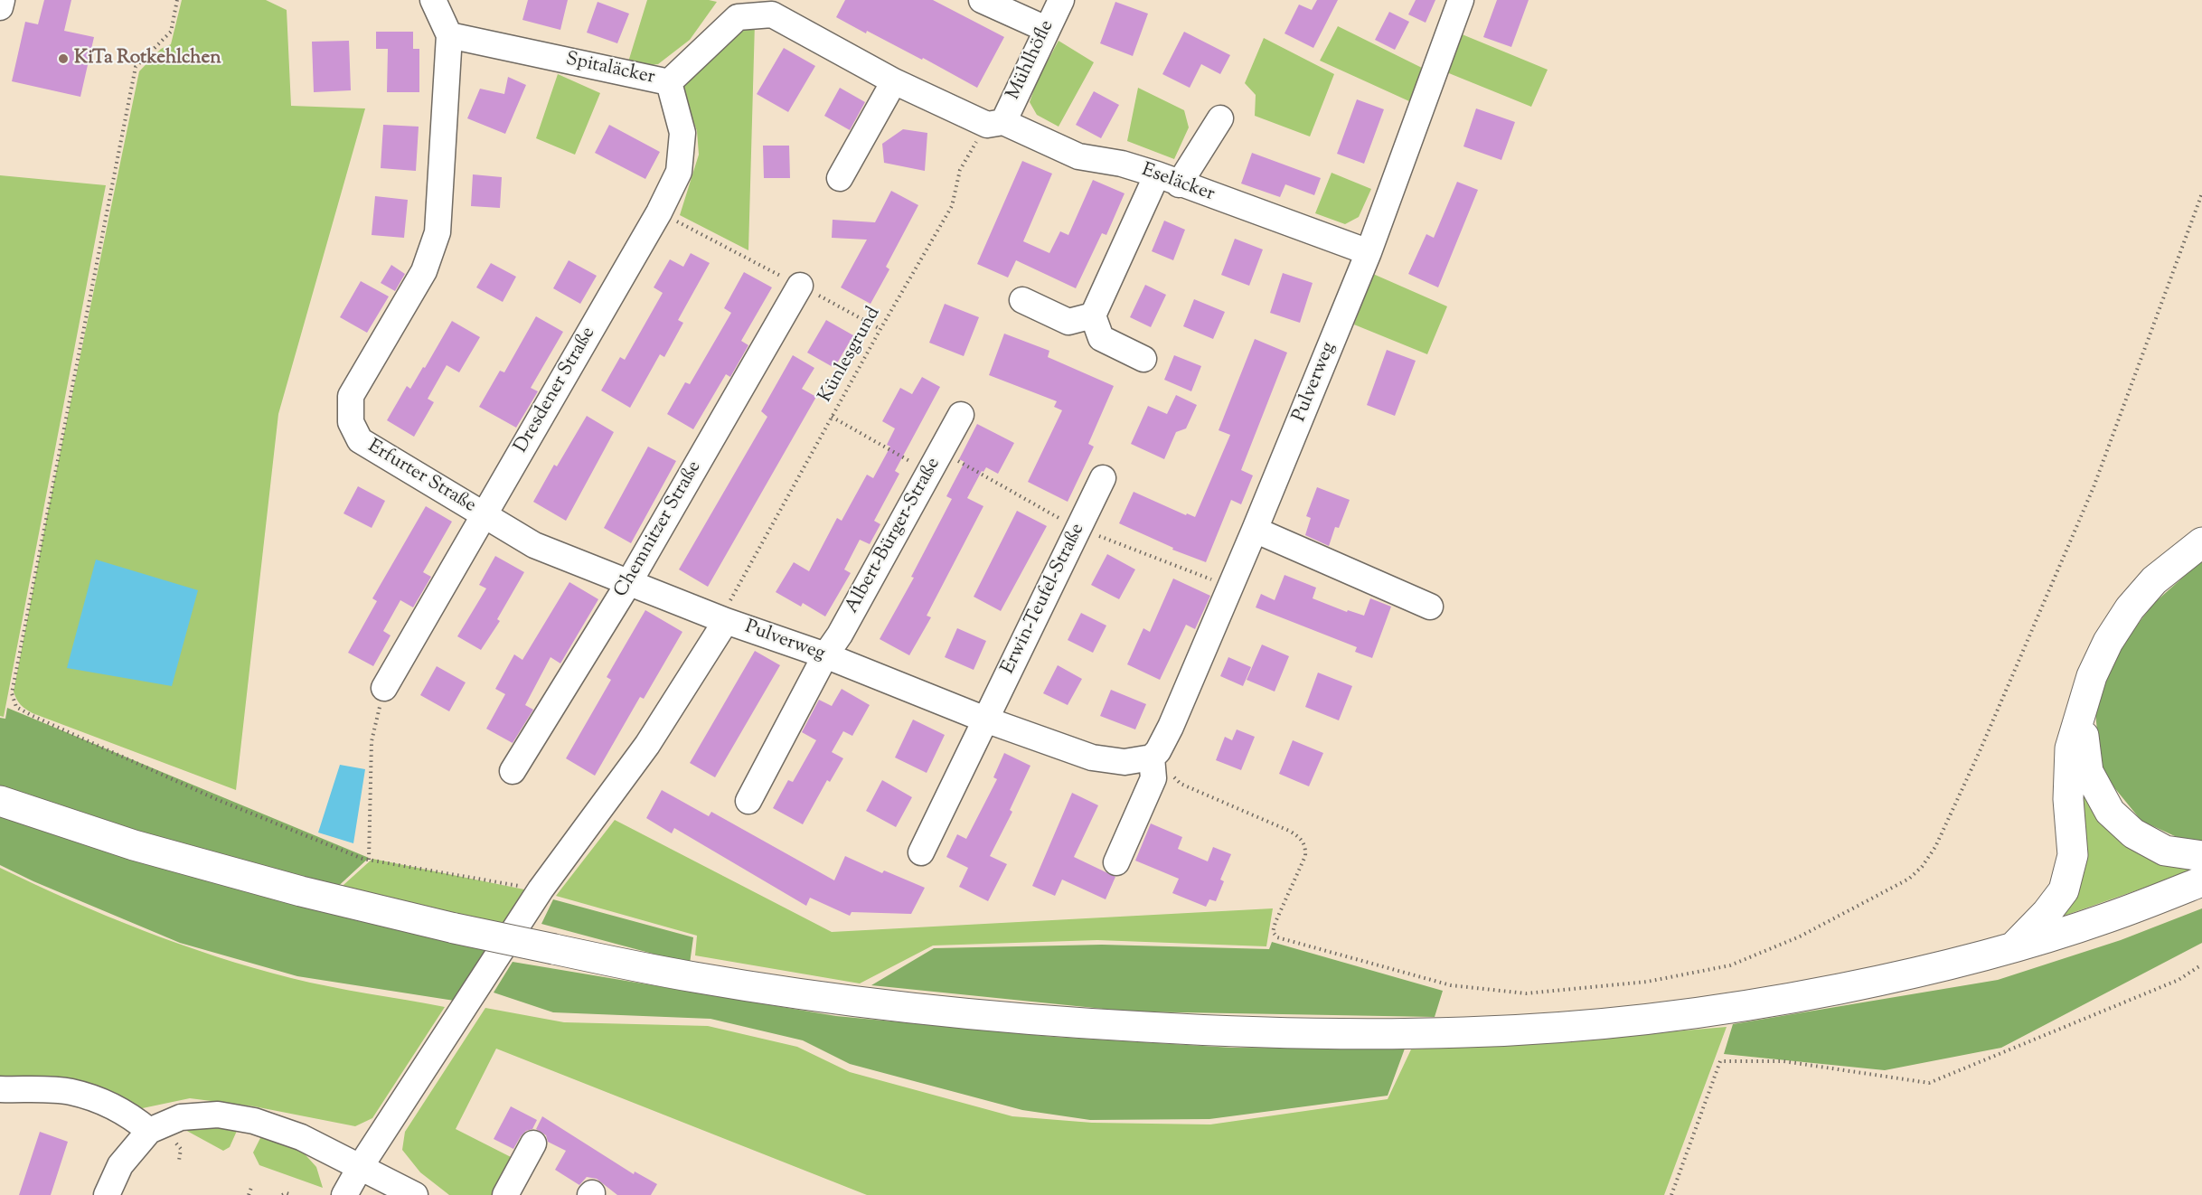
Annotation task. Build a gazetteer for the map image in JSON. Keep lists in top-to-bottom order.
{
  "streets": {
    "street": [
      "Mühlhöfle",
      "Spitaläcker",
      "Eseläcker",
      "Pulverweg",
      "Dresdener Straße",
      "Erfurter Straße",
      "Chemnitzer Straße",
      "Albert-Bürger-Straße",
      "Erwin-Teufel-Straße"
    ],
    "path": ["Künlesgrund"]
  },
  "crossings": [
    ["Mühlhöfle", "Spitaläcker"],
    ["Mühlhöfle", "Eseläcker"],
    ["Mühlhöfle", "Künlesgrund"],
    ["Spitaläcker", "Eseläcker"],
    ["Spitaläcker", "Künlesgrund"],
    ["Spitaläcker", "Dresdener Straße"],
    ["Spitaläcker", "Erfurter Straße"],
    ["Eseläcker", "Künlesgrund"],
    ["Eseläcker", "Pulverweg"],
    ["Künlesgrund", "Pulverweg"],
    ["Künlesgrund", "Erfurter Straße"],
    ["Pulverweg", "Erfurter Straße"],
    ["Pulverweg", "Albert-Bürger-Straße"],
    ["Pulverweg", "Erwin-Teufel-Straße"],
    ["Dresdener Straße", "Erfurter Straße"],
    ["Erfurter Straße", "Chemnitzer Straße"]
  ],
  "places": ["KiTa Rotkehlchen"]
}
